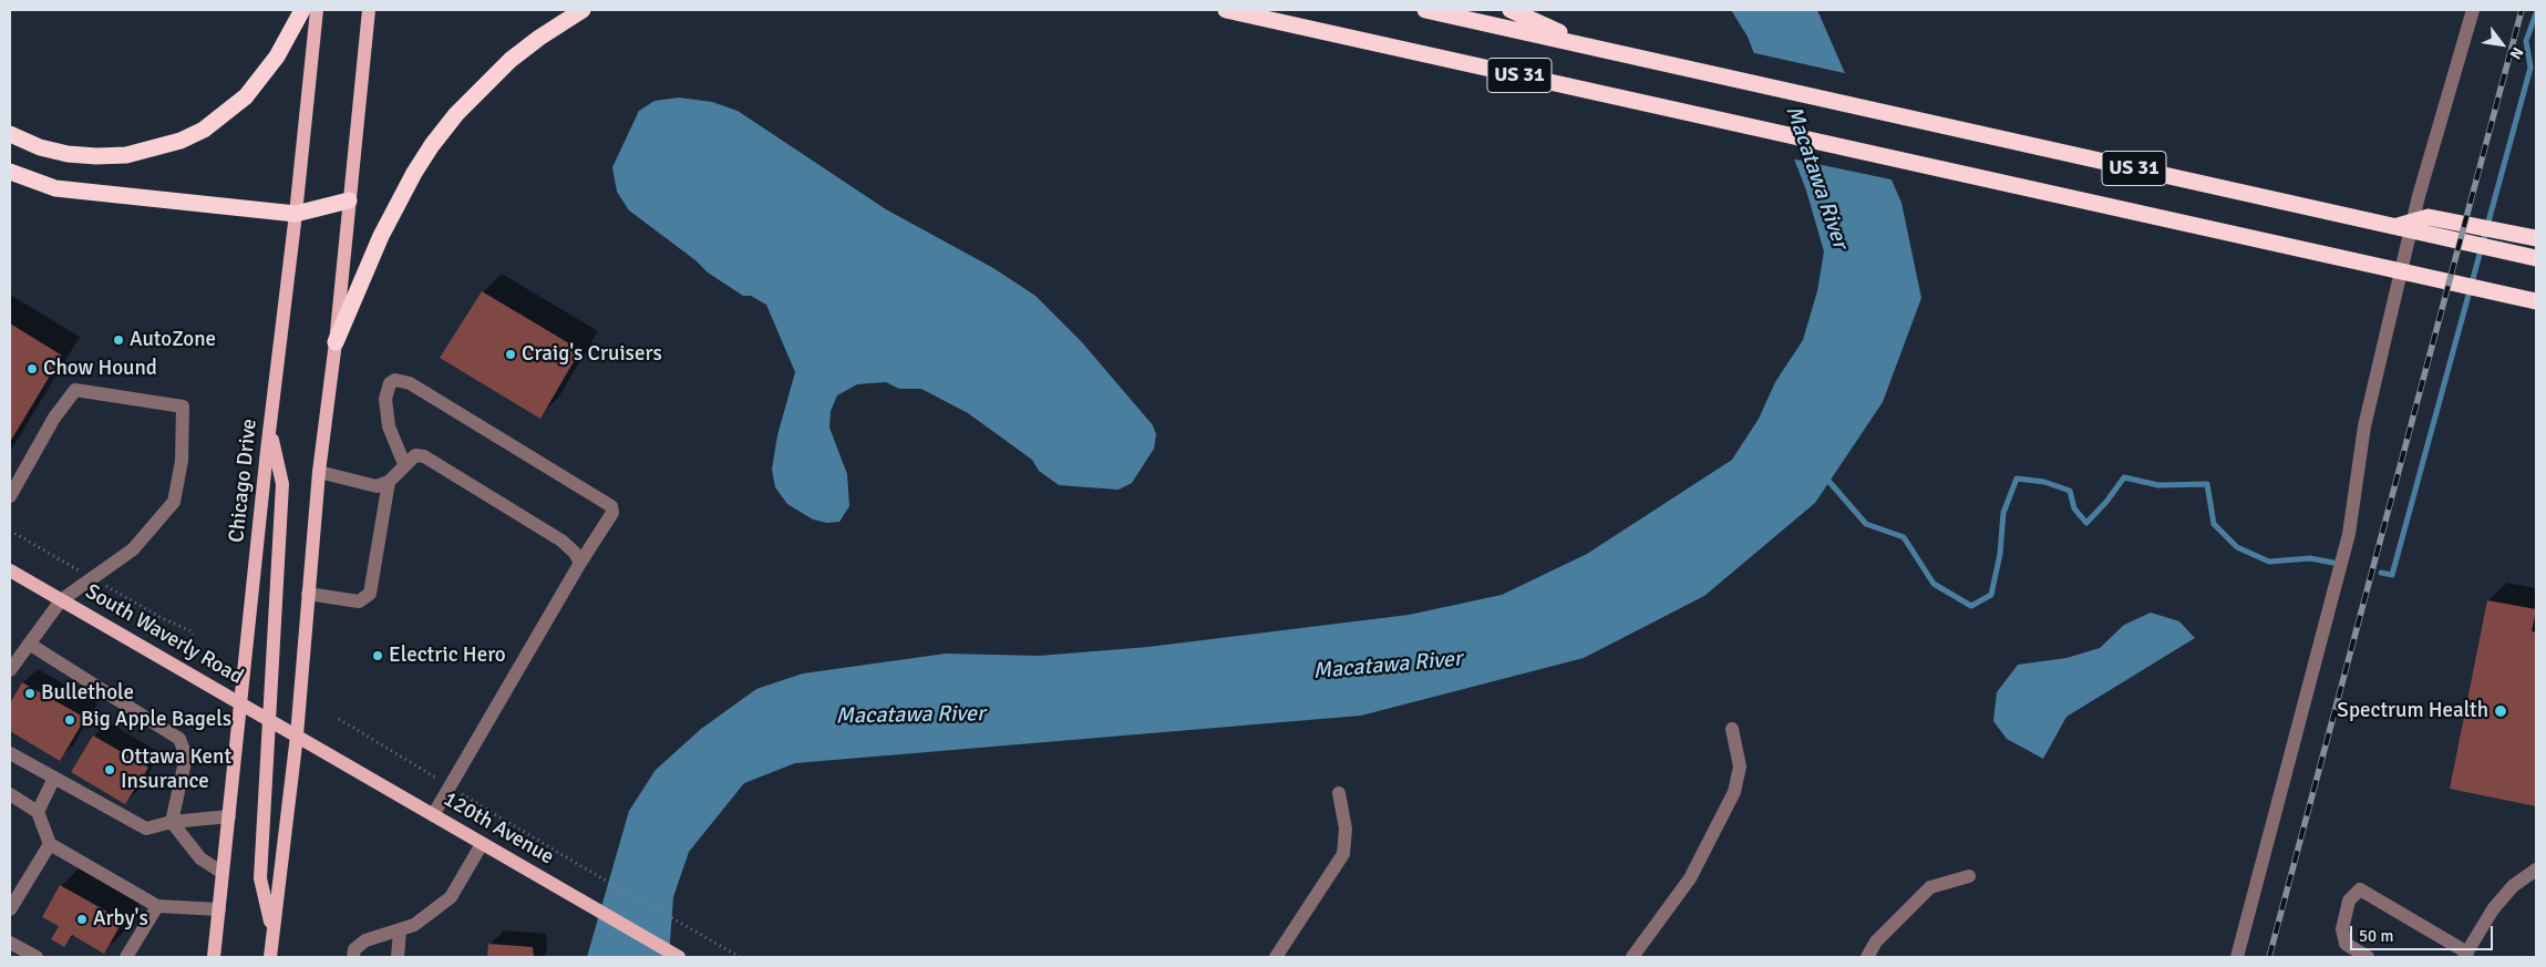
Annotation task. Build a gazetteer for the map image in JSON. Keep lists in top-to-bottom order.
{
  "streets": {
    "highway": ["US 31"],
    "main road": ["Chicago Drive", "South Waverly Road", "120th Avenue"]
  },
  "crossings": [
    ["Chicago Drive", "South Waverly Road"],
    ["South Waverly Road", "120th Avenue"]
  ],
  "water": ["Macatawa River"],
  "places": [
    "AutoZone",
    "Craig's Cruisers",
    "Chow Hound",
    "Electric Hero",
    "Bullethole",
    "Spectrum Health",
    "Big Apple Bagels",
    "Ottawa Kent Insurance",
    "Arby's"
  ],
  "scale_bar": "50 m",
  "north": "bottom right"
}
